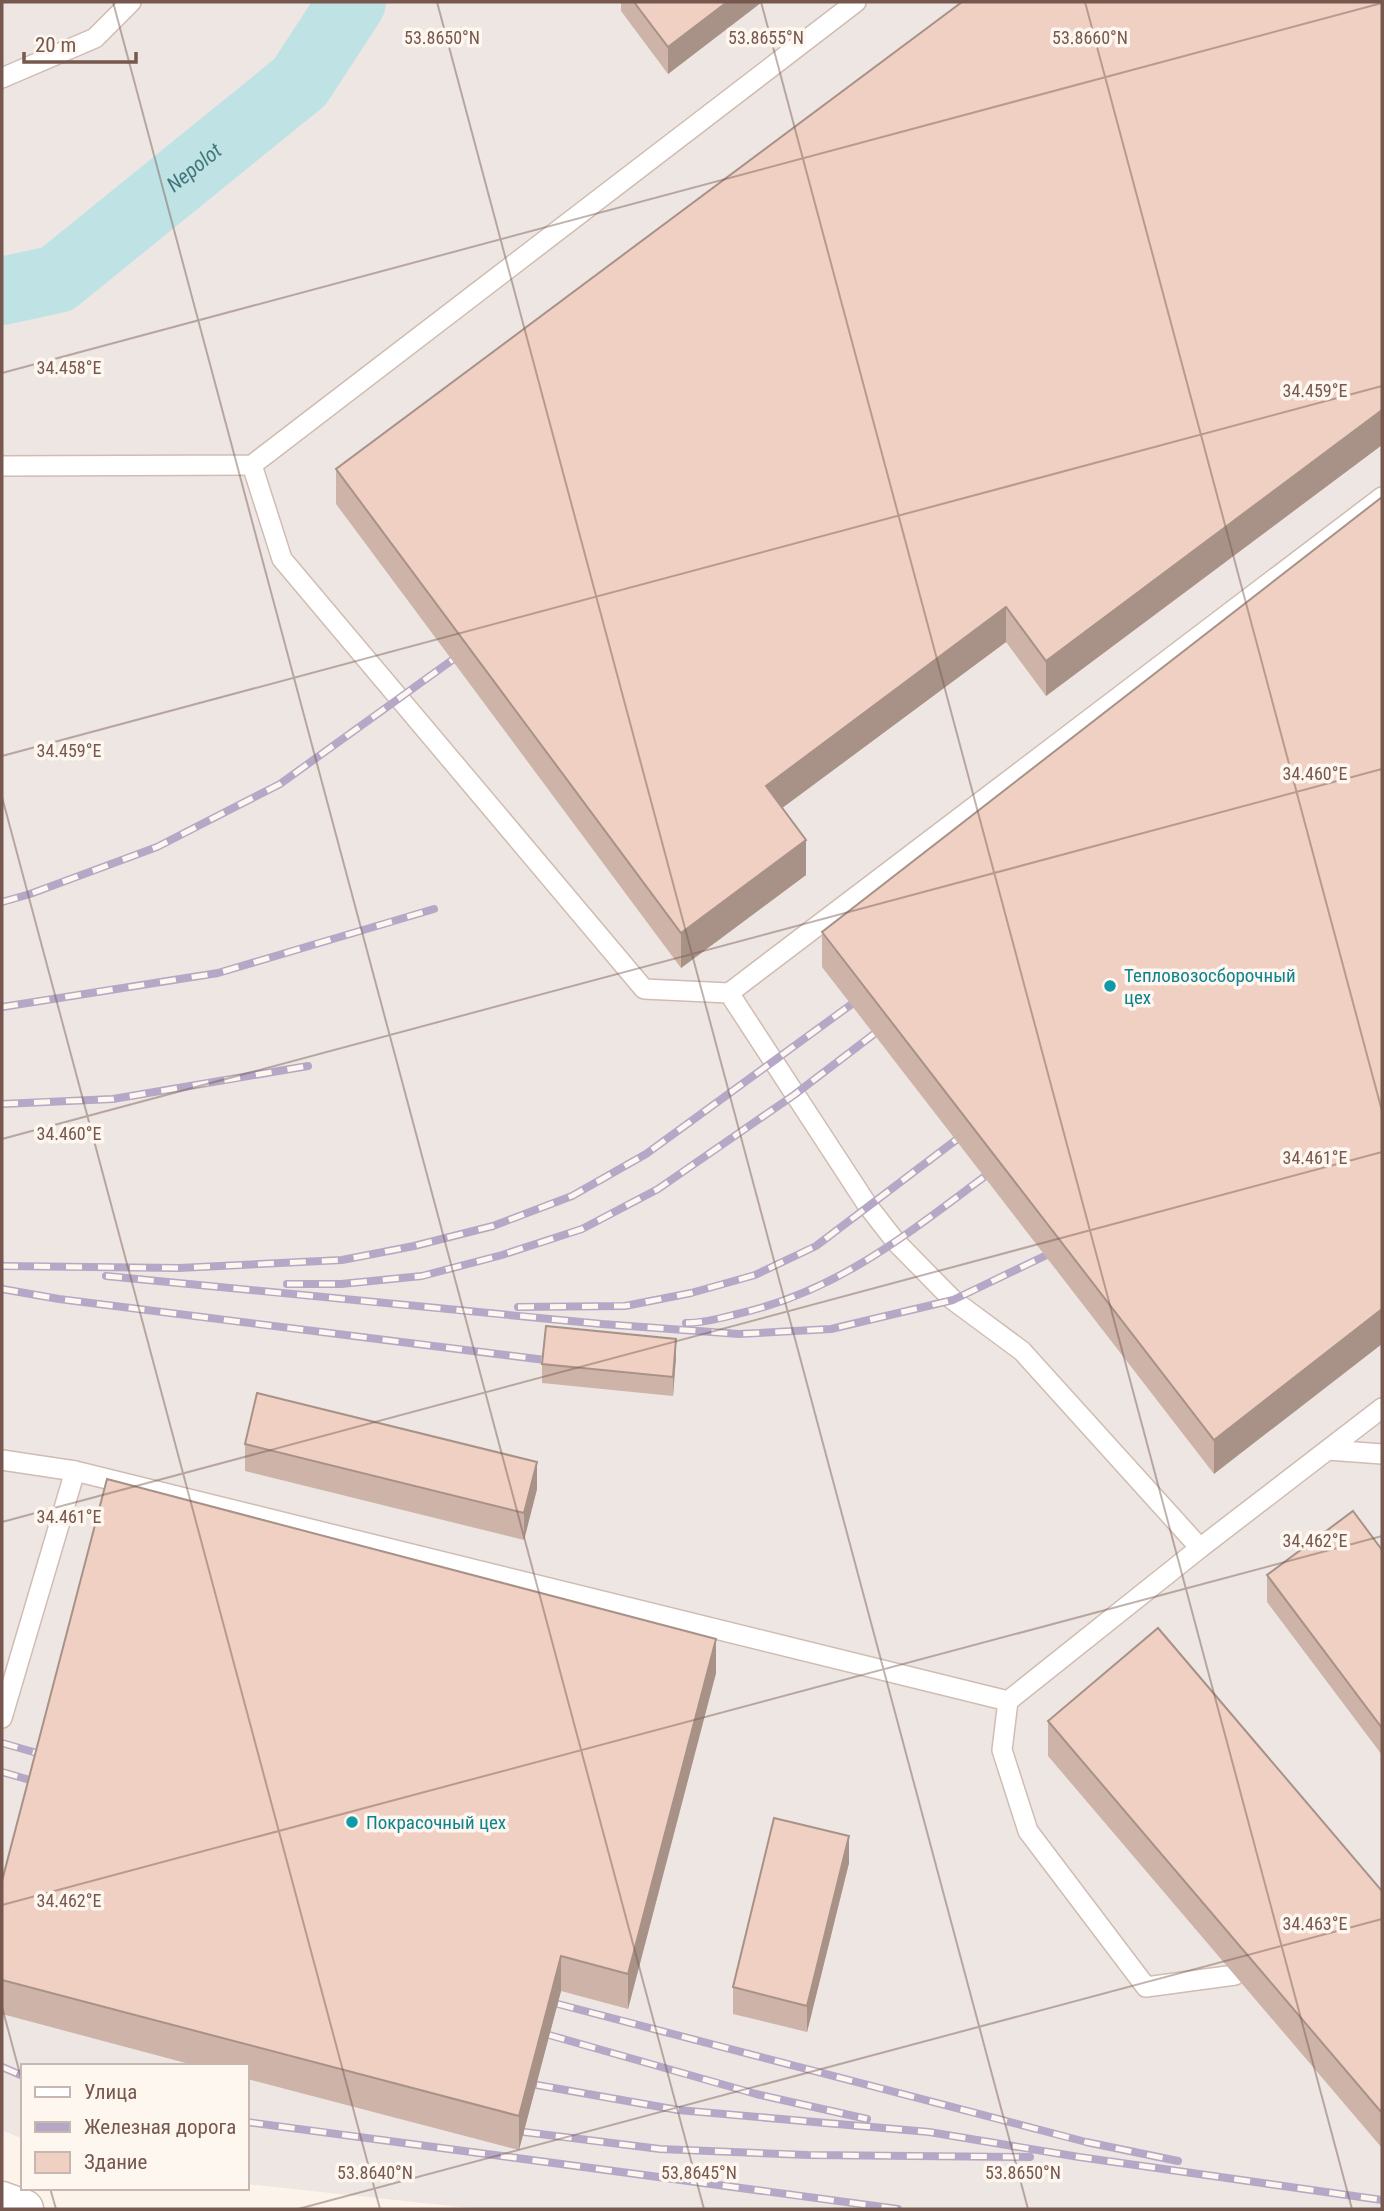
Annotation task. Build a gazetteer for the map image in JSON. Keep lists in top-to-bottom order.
{
  "water": ["Nepolot"],
  "places": ["Тепловозосборочный цех", "Покрасочный цех"],
  "legend": ["Улица", "Железная дорога", "Здание"],
  "scale_bar": "20 m",
  "coordinates": [
    "53.8650°N",
    "53.8655°N",
    "53.8660°N",
    "34.458°E",
    "34.459°E",
    "34.460°E",
    "34.461°E",
    "34.462°E",
    "34.463°E",
    "53.8640°N",
    "53.8645°N"
  ]
}
